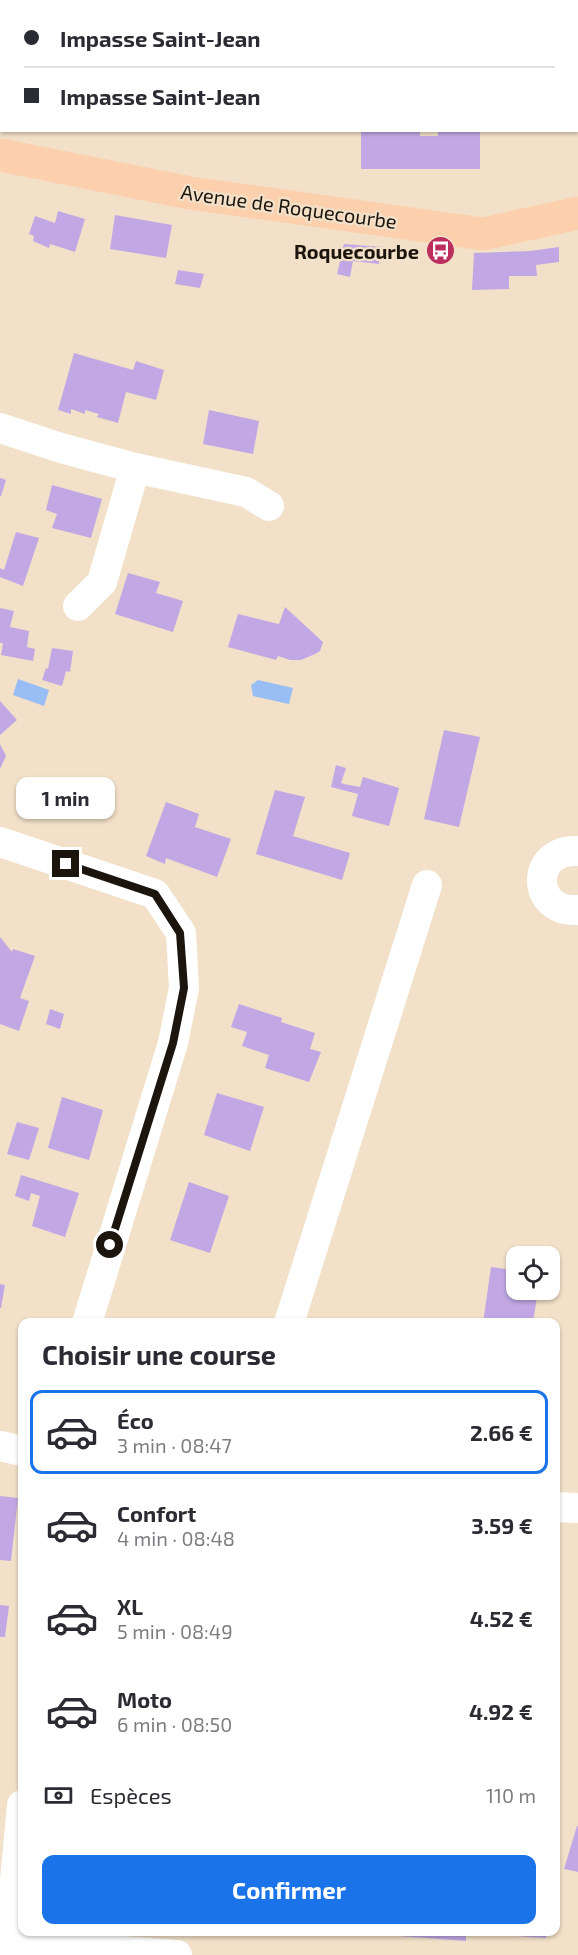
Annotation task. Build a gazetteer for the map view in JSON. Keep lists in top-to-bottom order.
{
  "streets": {
    "main road": ["Avenue de Roquecourbe"]
  },
  "places": {
    "bus stop": ["Roquecourbe"]
  },
  "page": {
    "banner": ["Impasse Saint-Jean", "Impasse Saint-Jean"],
    "bubble": "1 min",
    "heading": "Choisir une course",
    "list": [
      {
        "name": "Éco",
        "note": "3 min · 08:47",
        "value": "2.66 €"
      },
      {
        "name": "Confort",
        "note": "4 min · 08:48",
        "value": "3.59 €"
      },
      {
        "name": "XL",
        "note": "5 min · 08:49",
        "value": "4.52 €"
      },
      {
        "name": "Moto",
        "note": "6 min · 08:50",
        "value": "4.92 €"
      }
    ],
    "pay": ["Espèces", "110 m"],
    "buttons": "Confirmer"
  }
}
